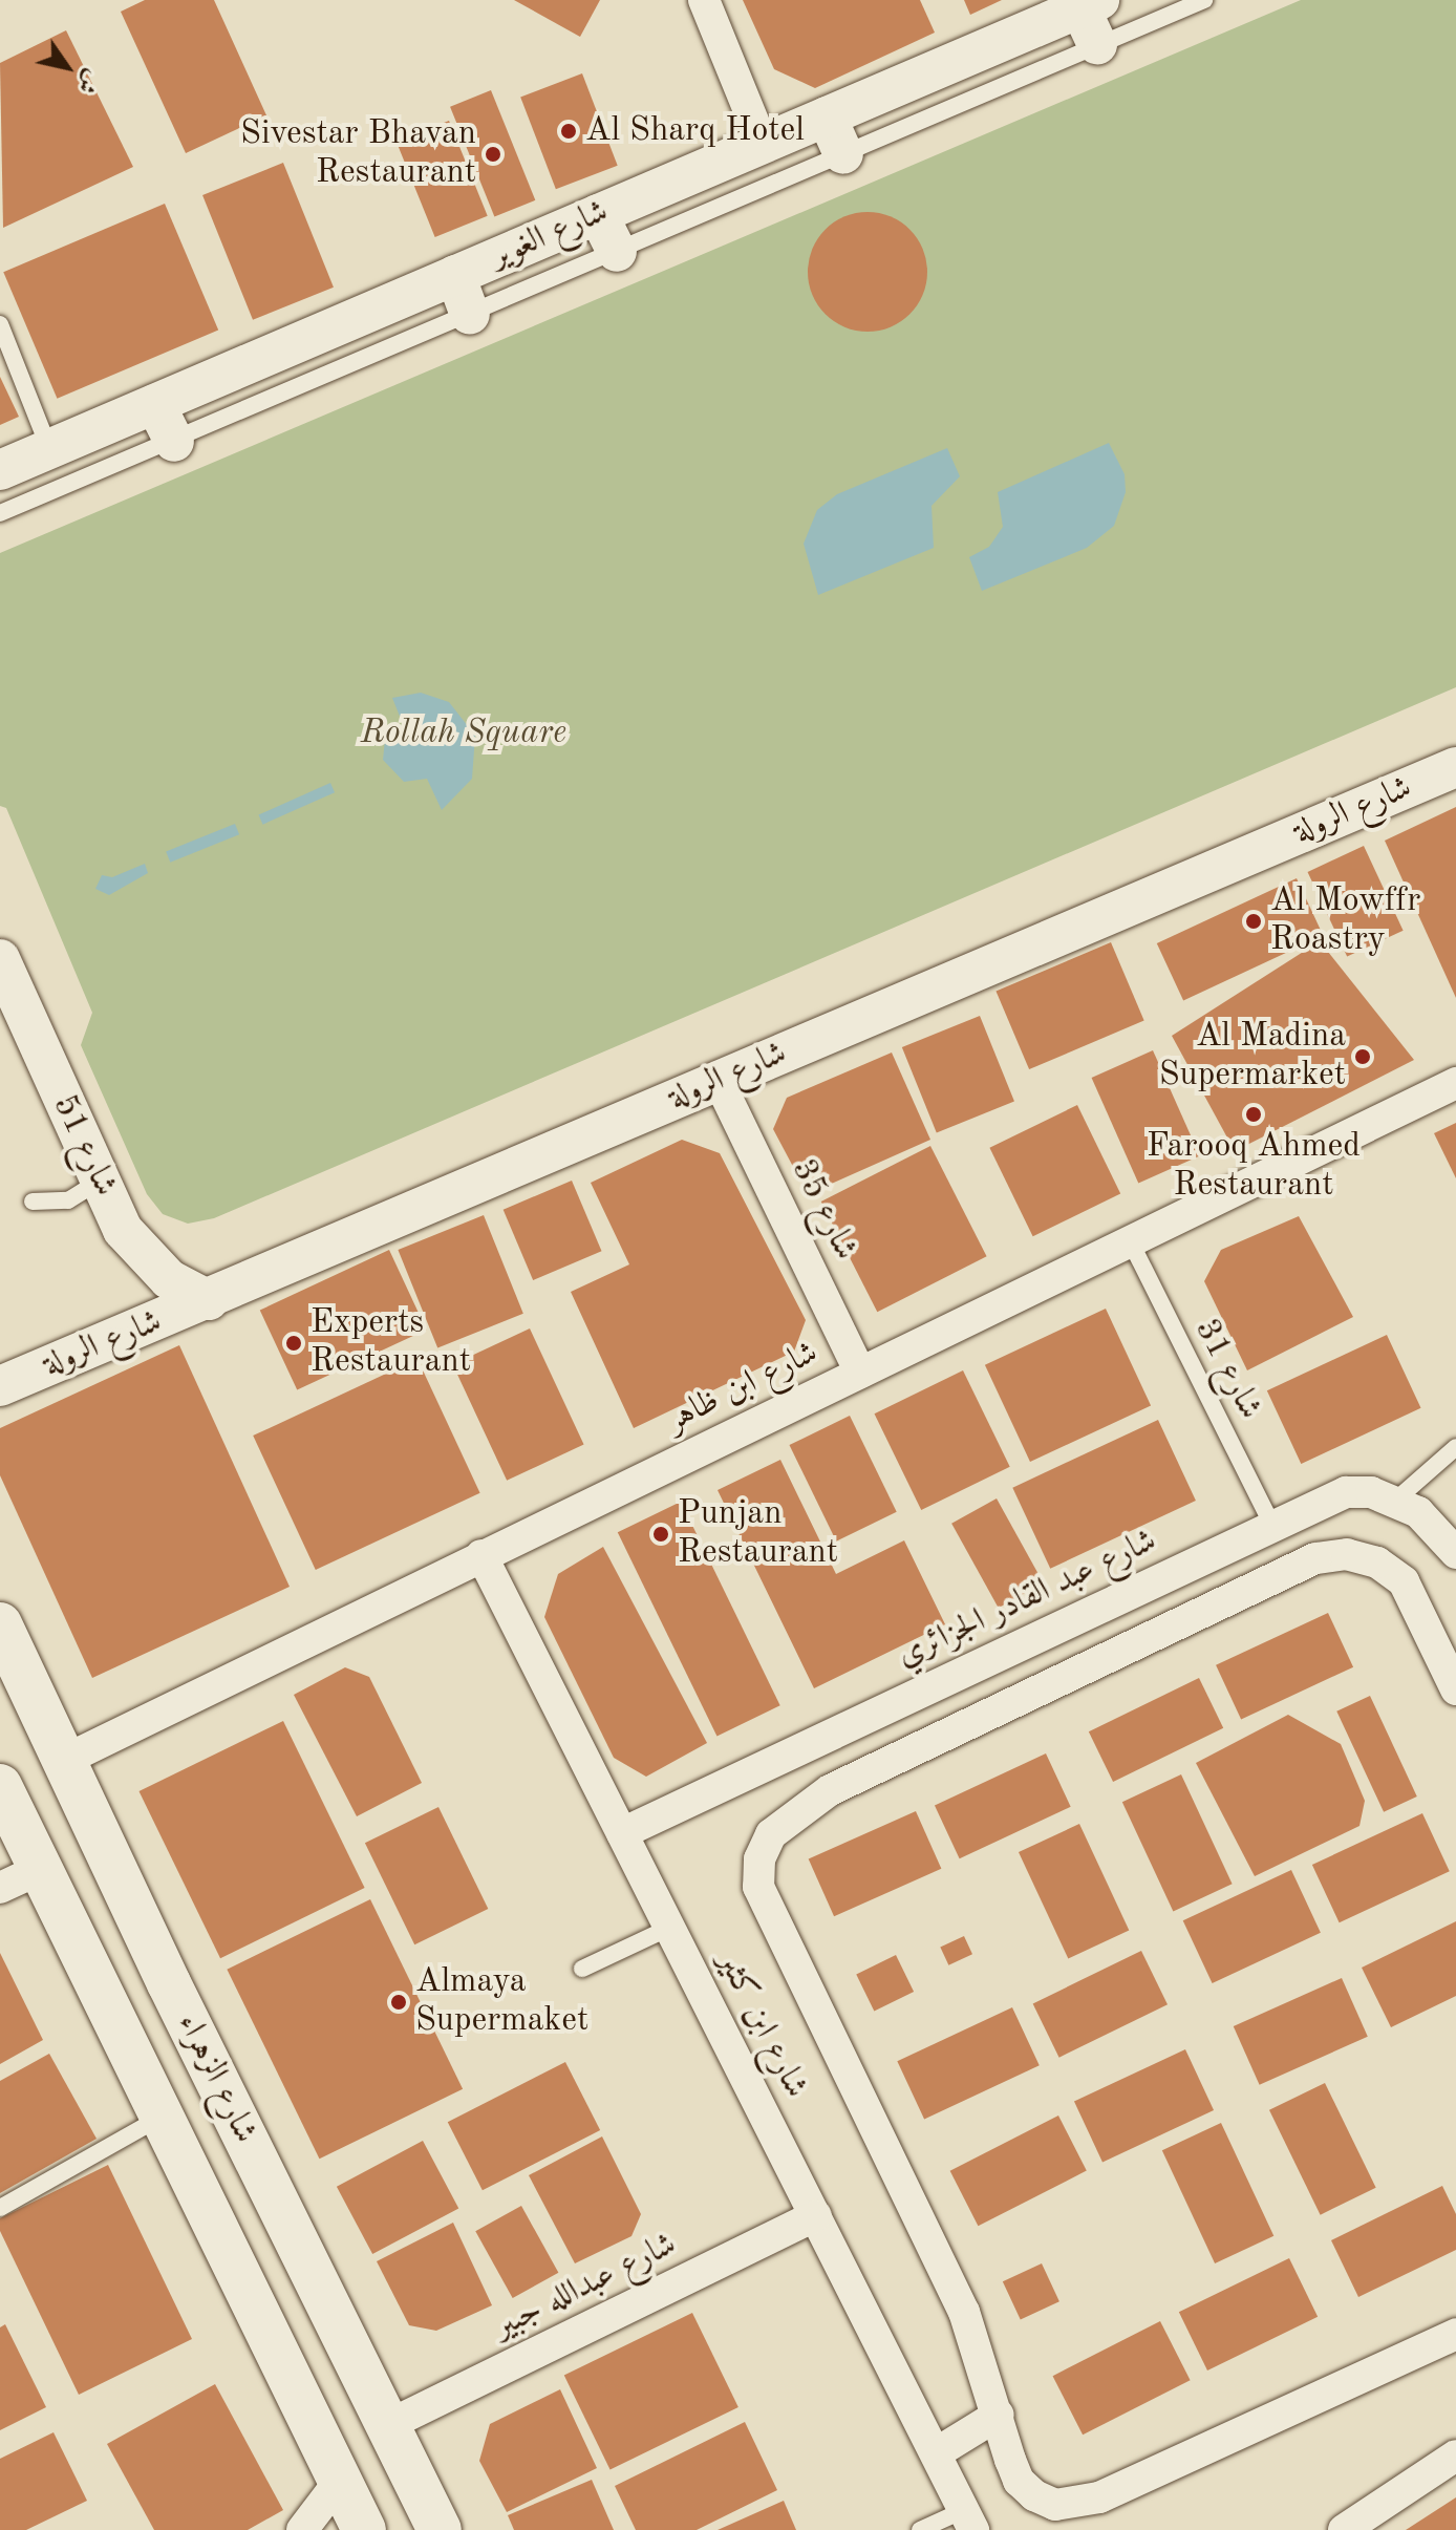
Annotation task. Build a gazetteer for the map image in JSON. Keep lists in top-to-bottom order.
{
  "streets": {
    "main road": ["شارع الزهراء"],
    "street": [
      "شارع الغوير",
      "شارع الرولة",
      "شارع 51",
      "شارع 35",
      "شارع ابن ظاهر",
      "شارع عبد القادر الجزائري",
      "شارع ابن كثير",
      "شارع عبدالله جبير"
    ],
    "lane": ["شارع 31"]
  },
  "crossings": [
    ["شارع الرولة", "شارع 51"],
    ["شارع الرولة", "شارع 35"],
    ["شارع 35", "شارع ابن ظاهر"],
    ["شارع 31", "شارع ابن ظاهر"],
    ["شارع 31", "شارع عبد القادر الجزائري"],
    ["شارع ابن ظاهر", "شارع ابن كثير"],
    ["شارع ابن ظاهر", "شارع الزهراء"],
    ["شارع عبد القادر الجزائري", "شارع ابن كثير"],
    ["شارع ابن كثير", "شارع عبدالله جبير"],
    ["شارع الزهراء", "شارع عبدالله جبير"]
  ],
  "parks": ["Rollah Square"],
  "places": [
    "Al Sharq Hotel",
    "Sivestar Bhavan Restaurant",
    "Al Mowffr Roastry",
    "Al Madina Supermarket",
    "Farooq Ahmed Restaurant",
    "Experts Restaurant",
    "Punjan Restaurant",
    "Almaya Supermaket"
  ],
  "north": "bottom right"
}
